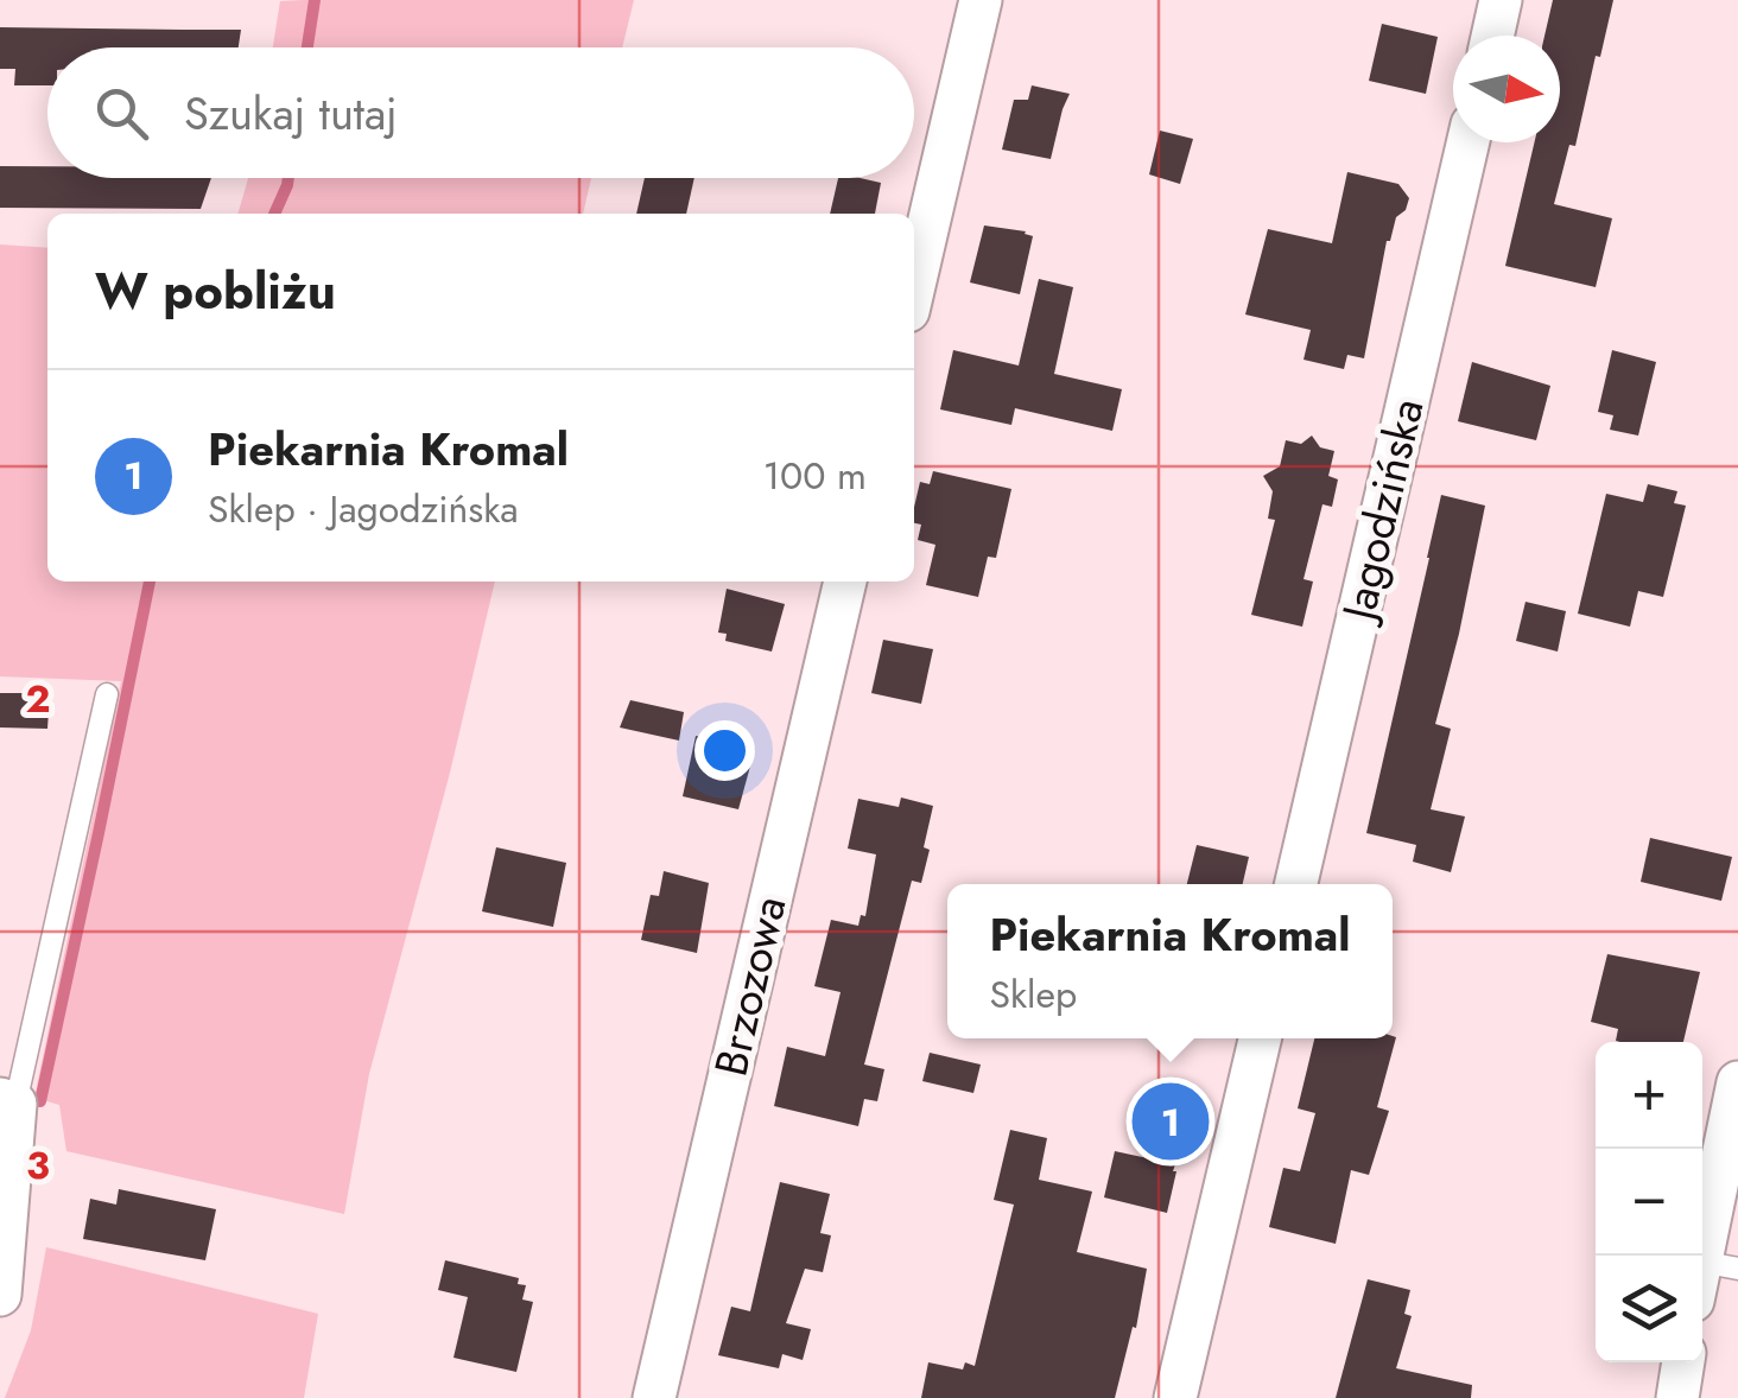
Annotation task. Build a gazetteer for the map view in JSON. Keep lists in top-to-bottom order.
{
  "streets": {
    "street": ["Jagodzińska", "Brzozowa"]
  },
  "north": "right",
  "page": {
    "search": "Szukaj tutaj",
    "heading": "W pobliżu",
    "list": [
      {
        "mark": "1",
        "name": "Piekarnia Kromal",
        "note": "Sklep · Jagodzińska",
        "value": "100 m"
      }
    ],
    "popup": ["Piekarnia Kromal", "Sklep"],
    "map_buttons": ["+", "−"],
    "pins": "1"
  },
  "grid": {
    "rows": ["2", "3"]
  }
}
